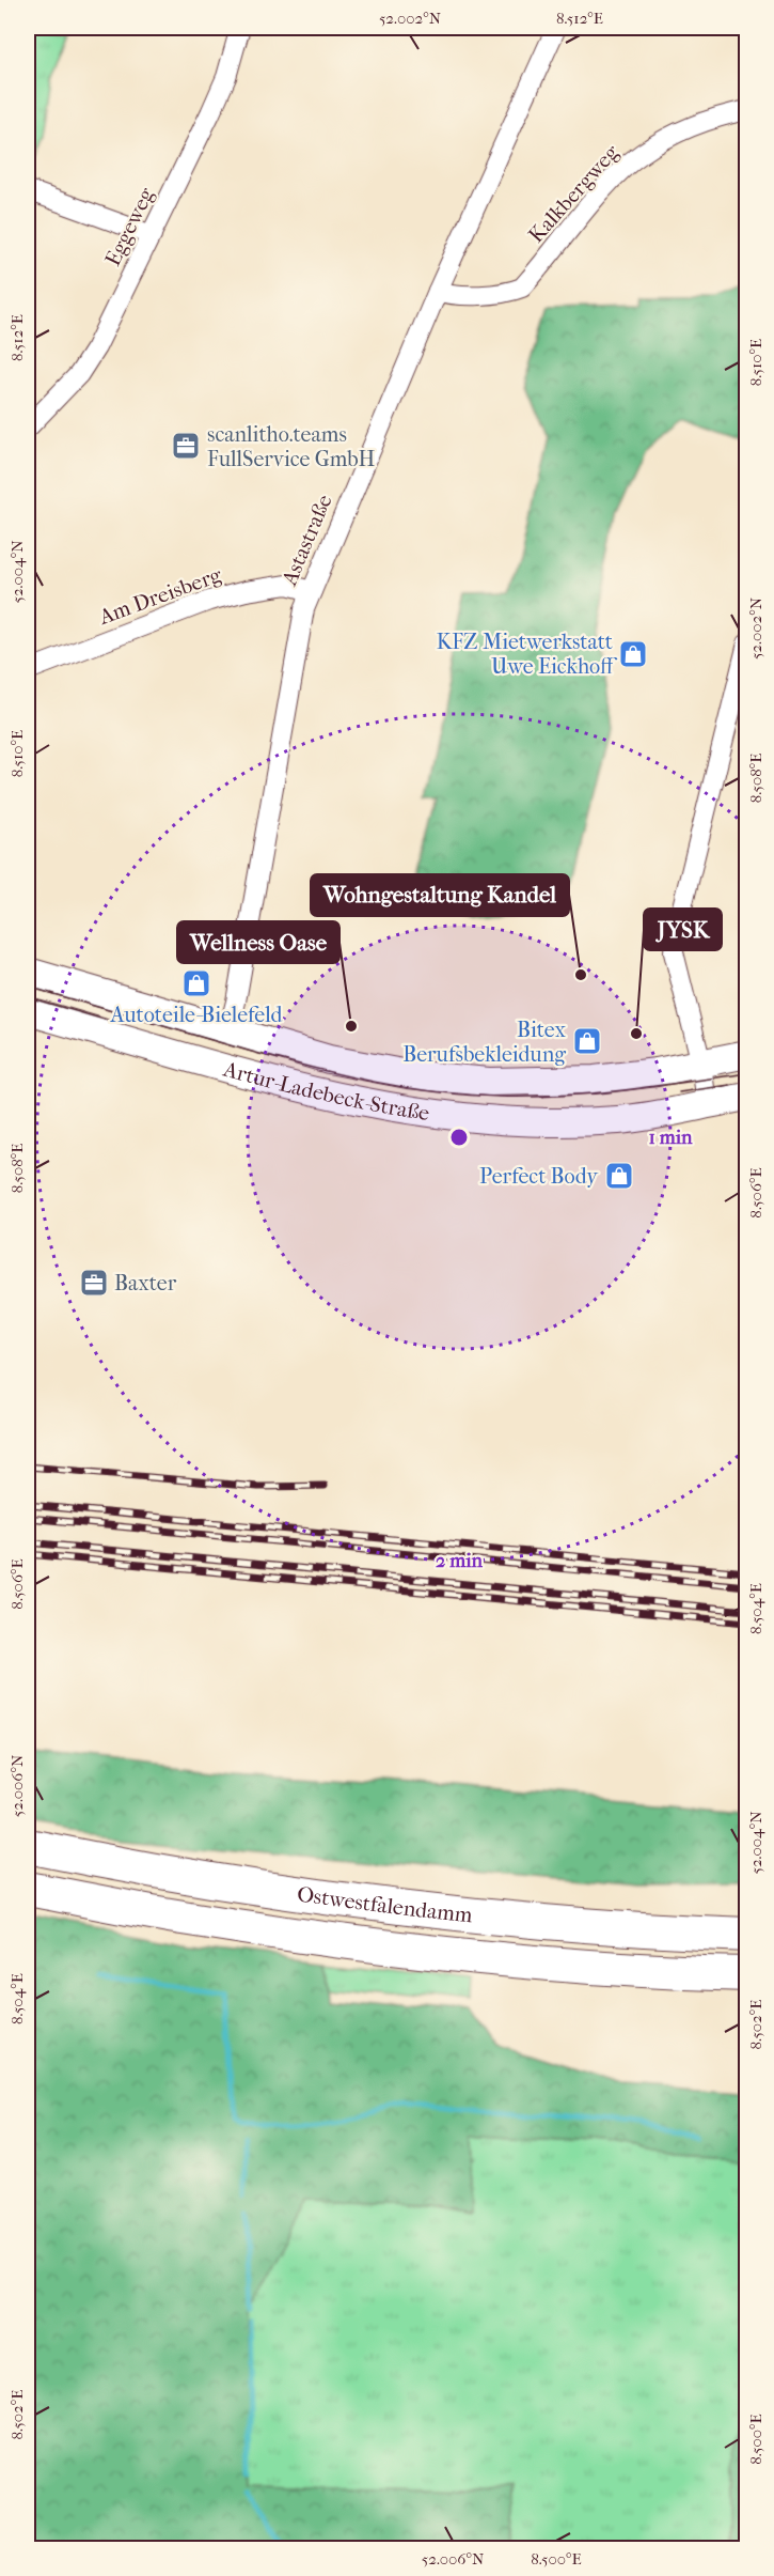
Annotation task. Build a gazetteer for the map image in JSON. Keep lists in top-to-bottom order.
{
  "streets": {
    "highway": ["Ostwestfalendamm"],
    "street": [
      "Kalkbergweg",
      "Eggeweg",
      "Astastraße",
      "Am Dreisberg",
      "Artur-Ladebeck-Straße"
    ]
  },
  "crossings": [
    ["Kalkbergweg", "Astastraße"],
    ["Astastraße", "Am Dreisberg"],
    ["Astastraße", "Artur-Ladebeck-Straße"]
  ],
  "places": {
    "office": ["scanlitho.teams FullService GmbH", "Baxter"],
    "shop": [
      "KFZ Mietwerkstatt Uwe Eickhoff",
      "Autoteile-Bielefeld",
      "Bitex Berufsbekleidung",
      "Perfect Body"
    ],
    "other": ["Wohngestaltung Kandel", "Wellness Oase", "JYSK"]
  },
  "coordinates": [
    "52.002°N",
    "8.512°E",
    "8.510°E",
    "52.004°N",
    "8.508°E",
    "8.506°E",
    "8.504°E",
    "52.006°N",
    "8.502°E",
    "8.500°E"
  ],
  "rings": ["1 min", "2 min"]
}
